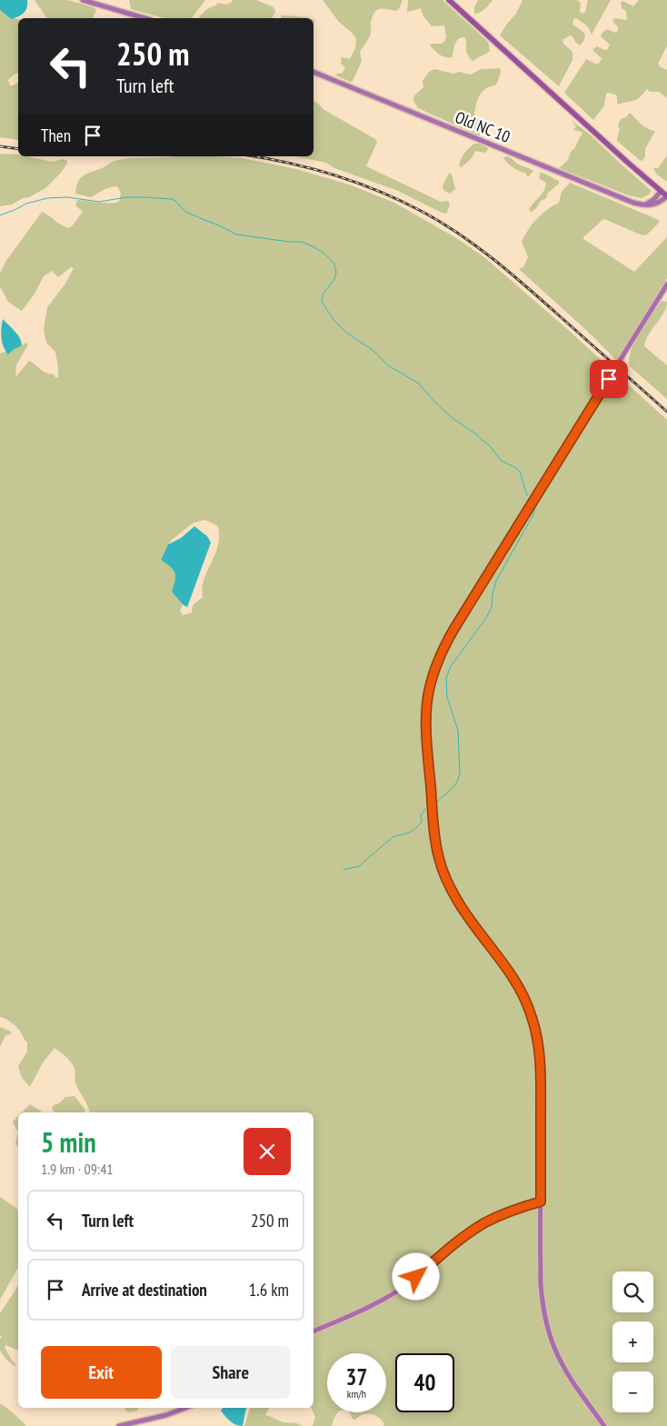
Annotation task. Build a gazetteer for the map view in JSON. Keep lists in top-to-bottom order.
{
  "streets": {
    "street": ["Old NC 10"]
  },
  "page": {
    "turn": ["250 m", "Turn left"],
    "then": "Then",
    "heading": ["5 min", "1.9 km · 09:41"],
    "list": [
      {
        "name": "Turn left",
        "value": "250 m"
      },
      {
        "name": "Arrive at destination",
        "value": "1.6 km"
      }
    ],
    "map_buttons": ["+", "−"],
    "buttons": ["Exit", "Share"],
    "speed": "37 km/h",
    "limit": "40"
  }
}
